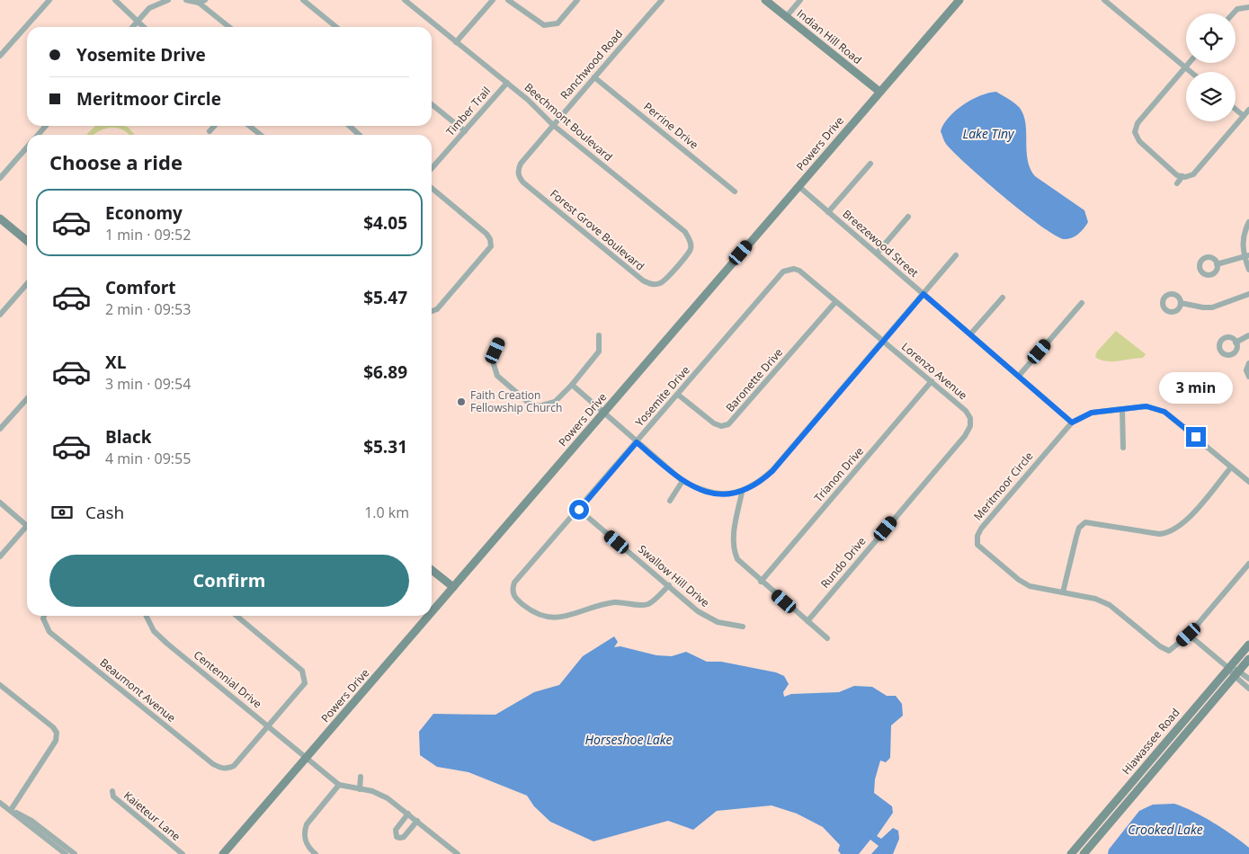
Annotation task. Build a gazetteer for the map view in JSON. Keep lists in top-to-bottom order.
{
  "streets": {
    "street": [
      "Indian Hill Road",
      "Ranchwood Road",
      "Timber Trail",
      "Beechmont Boulevard",
      "Perrine Drive",
      "Powers Drive",
      "Forest Grove Boulevard",
      "Breezewood Street",
      "Lorenzo Avenue",
      "Baronette Drive",
      "Yosemite Drive",
      "Trianon Drive",
      "Meritmoor Circle",
      "Rundo Drive",
      "Swallow Hill Drive",
      "Centennial Drive",
      "Beaumont Avenue",
      "Hiawassee Road",
      "Kaieteur Lane"
    ]
  },
  "crossings": [
    ["Indian Hill Road", "Powers Drive"],
    ["Ranchwood Road", "Beechmont Boulevard"],
    ["Ranchwood Road", "Perrine Drive"],
    ["Ranchwood Road", "Forest Grove Boulevard"],
    ["Timber Trail", "Beechmont Boulevard"],
    ["Beechmont Boulevard", "Forest Grove Boulevard"],
    ["Powers Drive", "Breezewood Street"],
    ["Powers Drive", "Centennial Drive"],
    ["Breezewood Street", "Meritmoor Circle"],
    ["Lorenzo Avenue", "Baronette Drive"],
    ["Lorenzo Avenue", "Yosemite Drive"],
    ["Lorenzo Avenue", "Trianon Drive"],
    ["Lorenzo Avenue", "Rundo Drive"],
    ["Baronette Drive", "Yosemite Drive"],
    ["Yosemite Drive", "Swallow Hill Drive"],
    ["Centennial Drive", "Beaumont Avenue"]
  ],
  "water": ["Lake Tiny", "Horseshoe Lake", "Crooked Lake"],
  "places": ["Faith Creation Fellowship Church"],
  "page": {
    "banner": ["Yosemite Drive", "Meritmoor Circle"],
    "heading": "Choose a ride",
    "list": [
      {
        "name": "Economy",
        "note": "1 min · 09:52",
        "value": "$4.05"
      },
      {
        "name": "Comfort",
        "note": "2 min · 09:53",
        "value": "$5.47"
      },
      {
        "name": "XL",
        "note": "3 min · 09:54",
        "value": "$6.89"
      },
      {
        "name": "Black",
        "note": "4 min · 09:55",
        "value": "$5.31"
      }
    ],
    "bubble": "3 min",
    "pay": ["Cash", "1.0 km"],
    "buttons": "Confirm"
  }
}
